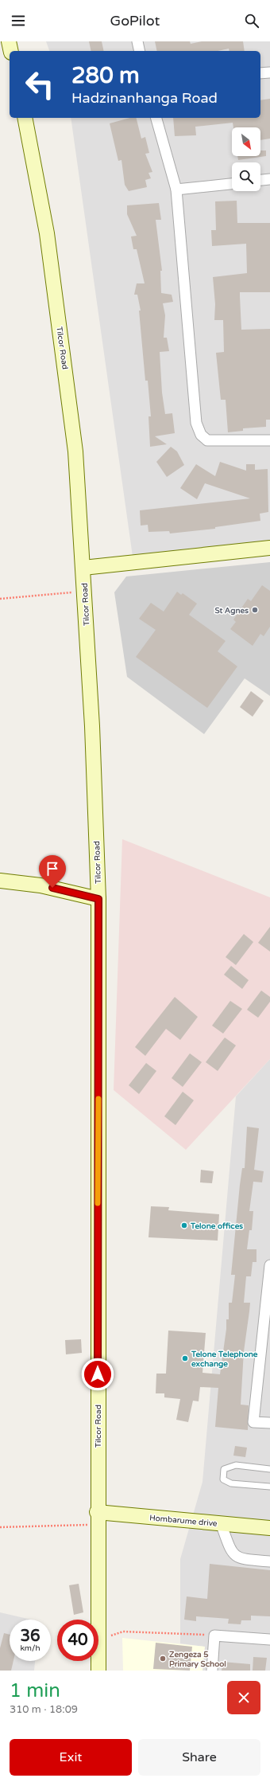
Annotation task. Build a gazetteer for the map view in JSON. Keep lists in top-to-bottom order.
{
  "streets": {
    "street": ["Tilcor Road", "Hombarume drive"]
  },
  "crossings": [
    ["Tilcor Road", "Hombarume drive"]
  ],
  "places": [
    "St Agnes",
    "Telone offices",
    "Telone Telephone exchange",
    "Zengeza 5 Primary School"
  ],
  "north": "bottom right",
  "page": {
    "header": "GoPilot",
    "turn": ["280 m", "Hadzinanhanga Road"],
    "speed": "36 km/h",
    "limit": "40",
    "heading": ["1 min", "310 m · 18:09"],
    "buttons": ["Exit", "Share"]
  }
}
